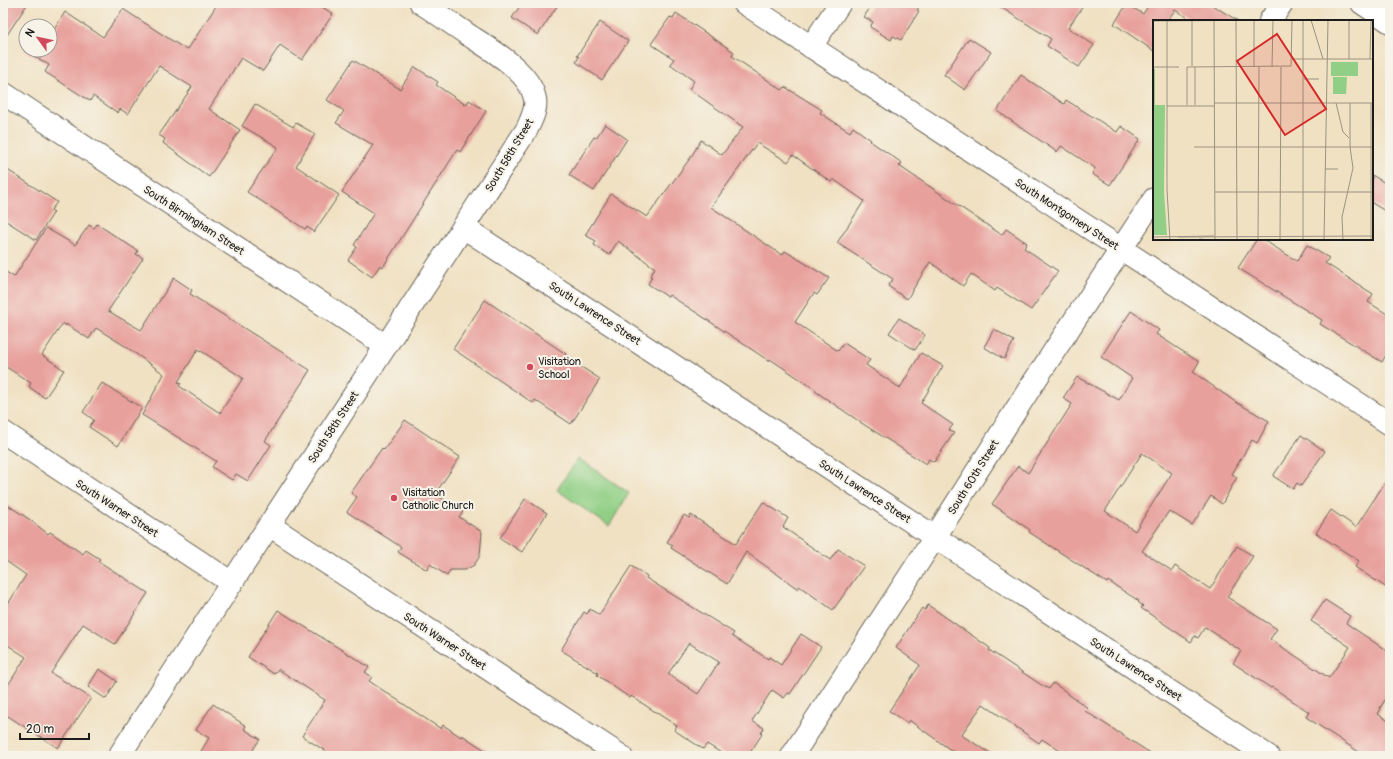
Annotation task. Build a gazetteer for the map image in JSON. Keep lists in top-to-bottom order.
{
  "streets": {
    "street": [
      "South 58th Street",
      "South Montgomery Street",
      "South Birmingham Street",
      "South Lawrence Street",
      "South 60th Street",
      "South Warner Street"
    ]
  },
  "crossings": [
    ["South 58th Street", "South Birmingham Street"],
    ["South 58th Street", "South Lawrence Street"],
    ["South 58th Street", "South Warner Street"],
    ["South Montgomery Street", "South 60th Street"],
    ["South Lawrence Street", "South 60th Street"]
  ],
  "places": ["Visitation School", "Visitation Catholic Church"],
  "scale_bar": "20 m",
  "north": "top left"
}
